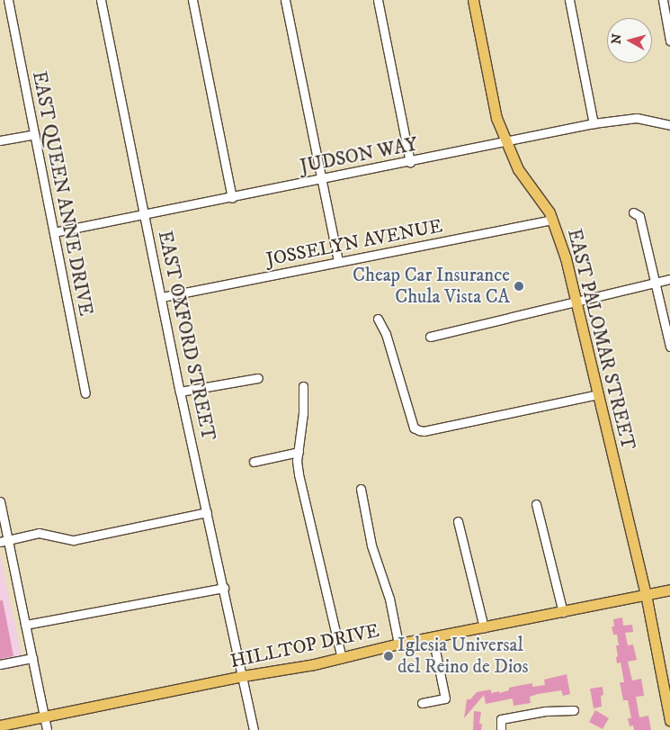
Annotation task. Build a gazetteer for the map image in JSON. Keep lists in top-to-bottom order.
{
  "streets": {
    "main road": ["EAST PALOMAR STREET", "HILLTOP DRIVE"],
    "street": [
      "JUDSON WAY",
      "EAST QUEEN ANNE DRIVE",
      "JOSSELYN AVENUE",
      "EAST OXFORD STREET"
    ]
  },
  "crossings": [
    ["JUDSON WAY", "EAST QUEEN ANNE DRIVE"],
    ["JUDSON WAY", "EAST OXFORD STREET"],
    ["JUDSON WAY", "EAST PALOMAR STREET"],
    ["JOSSELYN AVENUE", "EAST OXFORD STREET"],
    ["JOSSELYN AVENUE", "EAST PALOMAR STREET"],
    ["EAST OXFORD STREET", "HILLTOP DRIVE"],
    ["EAST PALOMAR STREET", "HILLTOP DRIVE"]
  ],
  "places": ["Cheap Car Insurance Chula Vista CA", "Iglesia Universal del Reino de Dios"],
  "north": "left"
}
